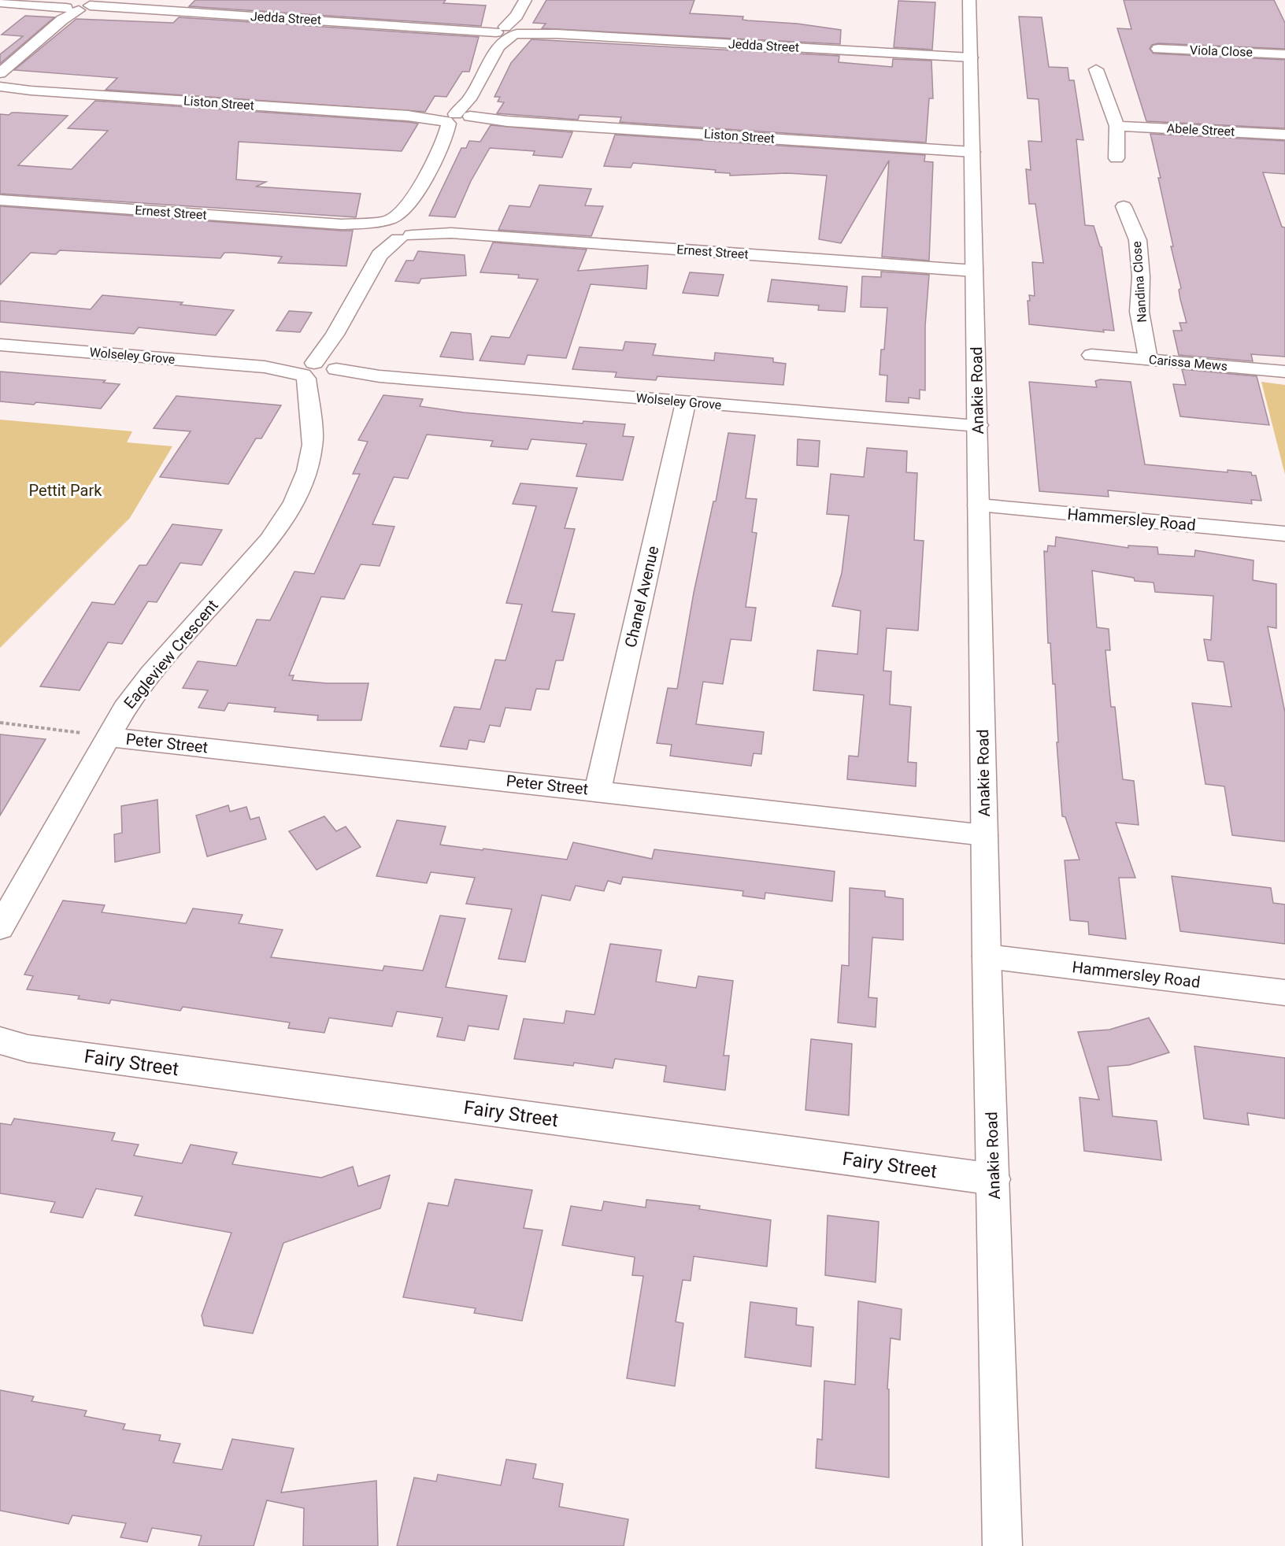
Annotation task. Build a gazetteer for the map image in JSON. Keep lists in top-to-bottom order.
{
  "streets": {
    "street": [
      "Jedda Street",
      "Viola Close",
      "Liston Street",
      "Abele Street",
      "Ernest Street",
      "Nandina Close",
      "Wolseley Grove",
      "Carissa Mews",
      "Anakie Road",
      "Hammersley Road",
      "Chanel Avenue",
      "Eagleview Crescent",
      "Peter Street",
      "Fairy Street"
    ]
  },
  "crossings": [
    ["Jedda Street", "Anakie Road"],
    ["Liston Street", "Anakie Road"],
    ["Ernest Street", "Anakie Road"],
    ["Ernest Street", "Eagleview Crescent"],
    ["Nandina Close", "Carissa Mews"],
    ["Wolseley Grove", "Anakie Road"],
    ["Wolseley Grove", "Chanel Avenue"],
    ["Wolseley Grove", "Eagleview Crescent"],
    ["Anakie Road", "Hammersley Road"],
    ["Anakie Road", "Peter Street"],
    ["Anakie Road", "Fairy Street"],
    ["Chanel Avenue", "Peter Street"],
    ["Eagleview Crescent", "Peter Street"]
  ],
  "parks": ["Pettit Park"]
}
